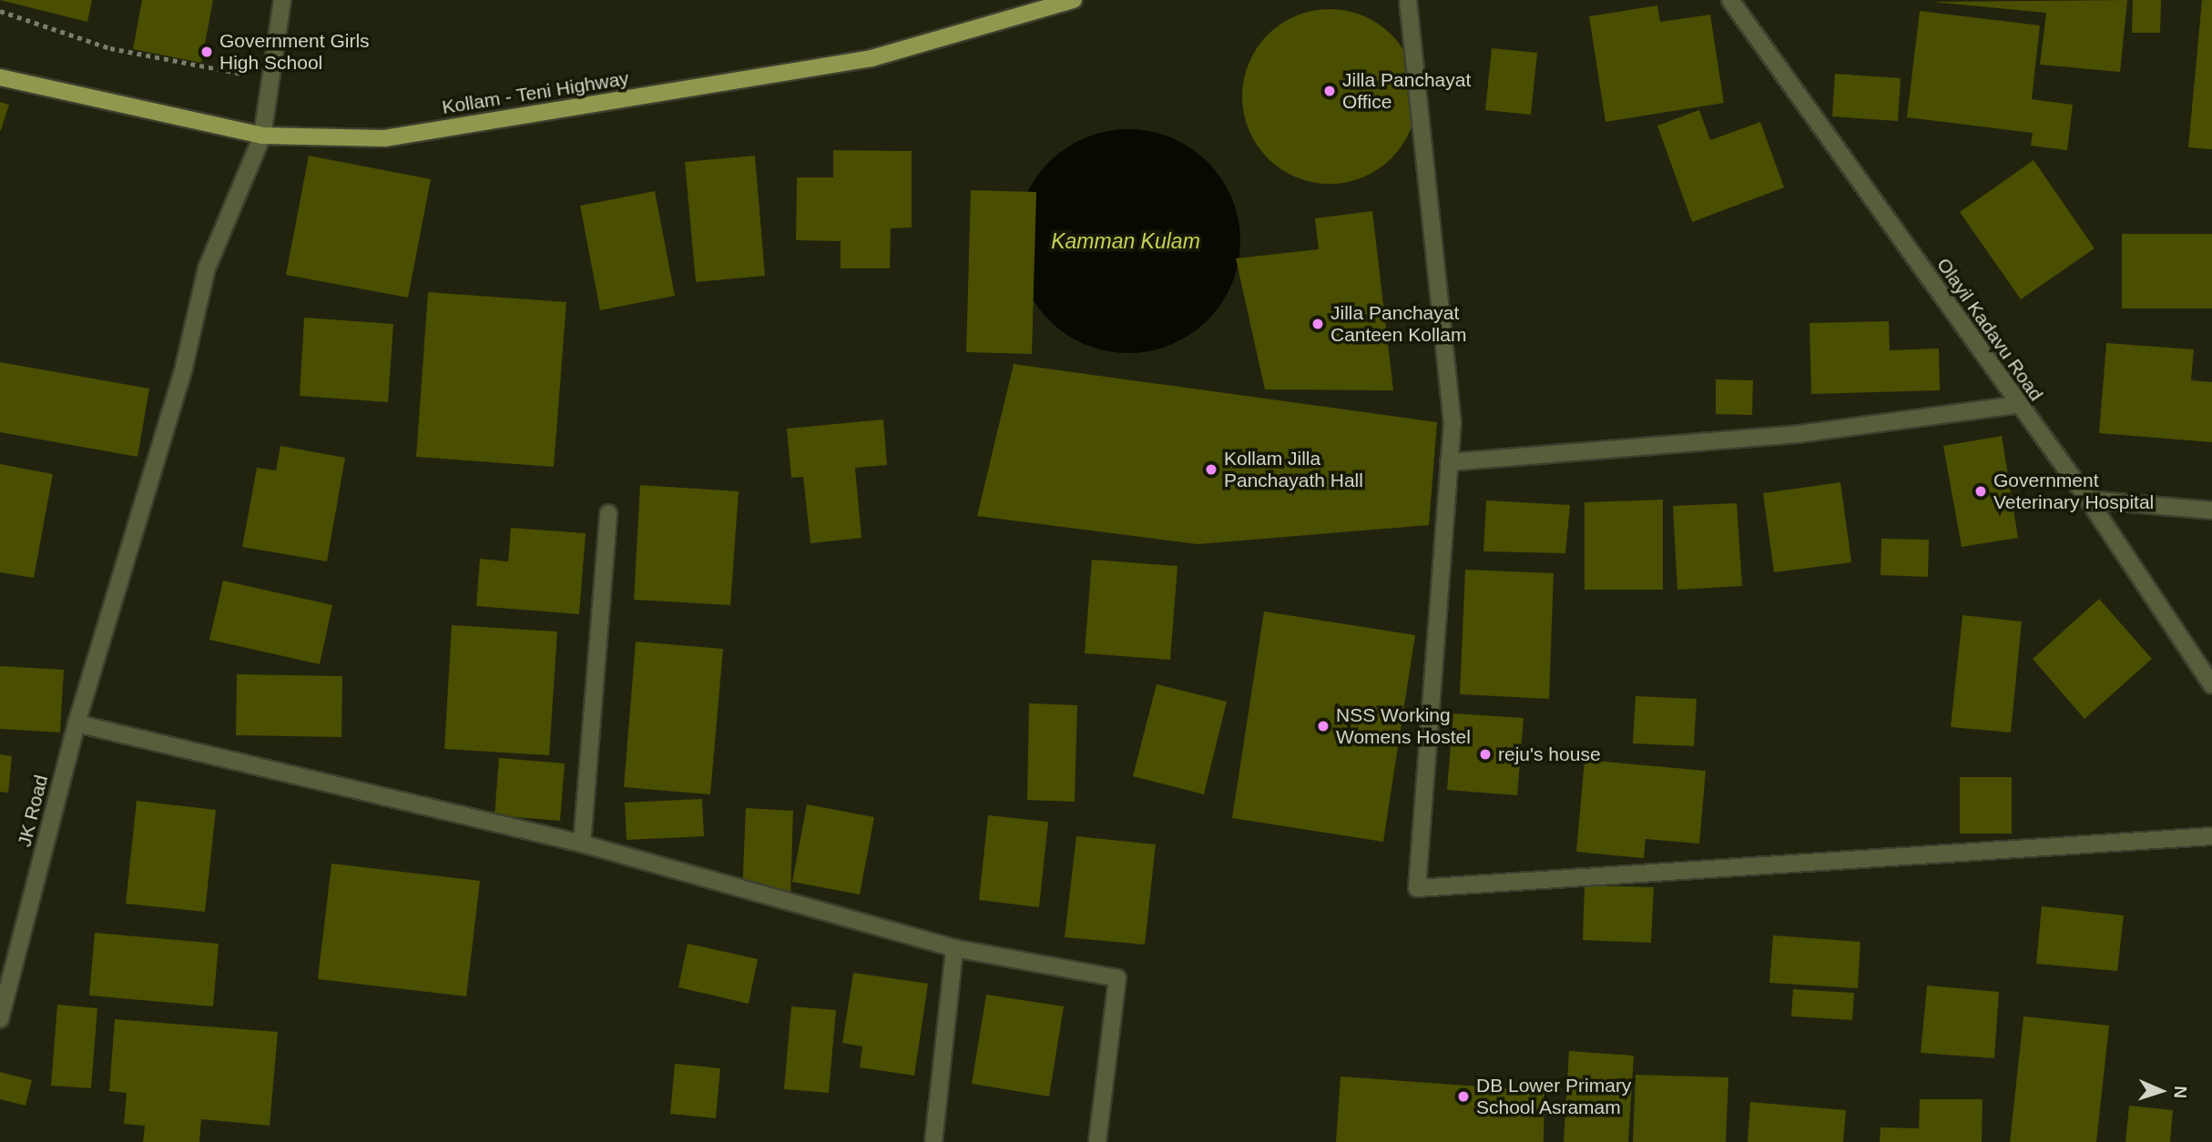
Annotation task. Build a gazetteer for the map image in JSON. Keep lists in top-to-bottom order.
{
  "streets": {
    "main road": ["Kollam - Teni Highway"],
    "street": ["Olayil Kadavu Road", "JK Road"]
  },
  "crossings": [
    ["Kollam - Teni Highway", "JK Road"]
  ],
  "water": ["Kamman Kulam"],
  "places": [
    "Government Girls High School",
    "Jilla Panchayat Office",
    "Jilla Panchayat Canteen Kollam",
    "Kollam Jilla Panchayath Hall",
    "Government Veterinary Hospital",
    "NSS Working Womens Hostel",
    "reju's house",
    "DB Lower Primary School Asramam"
  ],
  "north": "right"
}
